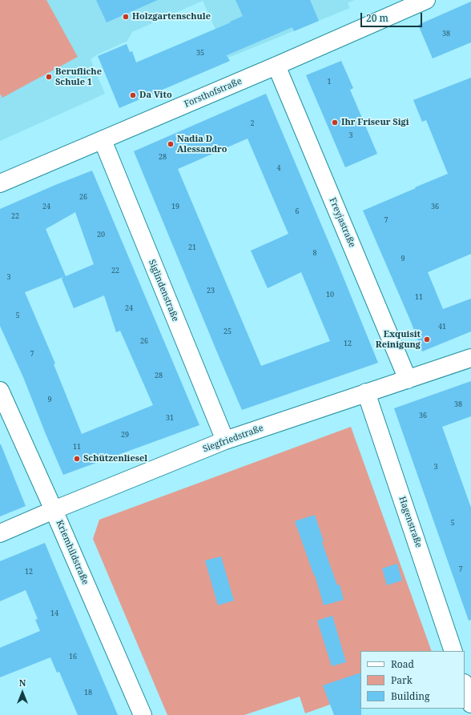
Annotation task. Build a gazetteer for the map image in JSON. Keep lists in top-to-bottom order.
{
  "streets": {
    "street": [
      "Forsthofstraße",
      "Freyjastraße",
      "Siglindenstraße",
      "Siegfriedstraße",
      "Hagenstraße",
      "Kriemhildstraße"
    ]
  },
  "crossings": [
    ["Forsthofstraße", "Freyjastraße"],
    ["Forsthofstraße", "Siglindenstraße"],
    ["Freyjastraße", "Siegfriedstraße"],
    ["Siglindenstraße", "Siegfriedstraße"],
    ["Siegfriedstraße", "Hagenstraße"],
    ["Siegfriedstraße", "Kriemhildstraße"]
  ],
  "places": [
    "Holzgartenschule",
    "Berufliche Schule 1",
    "Da Vito",
    "Ihr Friseur Sigi",
    "Nadia D Alessandro",
    "Exquisit Reinigung",
    "Schützenliesel"
  ],
  "house_numbers": [
    "38",
    "35",
    "1",
    "2",
    "3",
    "28",
    "4",
    "26",
    "24",
    "19",
    "36",
    "6",
    "22",
    "7",
    "20",
    "21",
    "8",
    "9",
    "22",
    "3",
    "23",
    "10",
    "11",
    "24",
    "5",
    "41",
    "25",
    "26",
    "12",
    "7",
    "28",
    "9",
    "38",
    "36",
    "31",
    "29",
    "11",
    "3",
    "5",
    "7",
    "12",
    "14",
    "16",
    "18"
  ],
  "legend": ["Road", "Park", "Building"],
  "scale_bar": "20 m",
  "north": "top"
}
